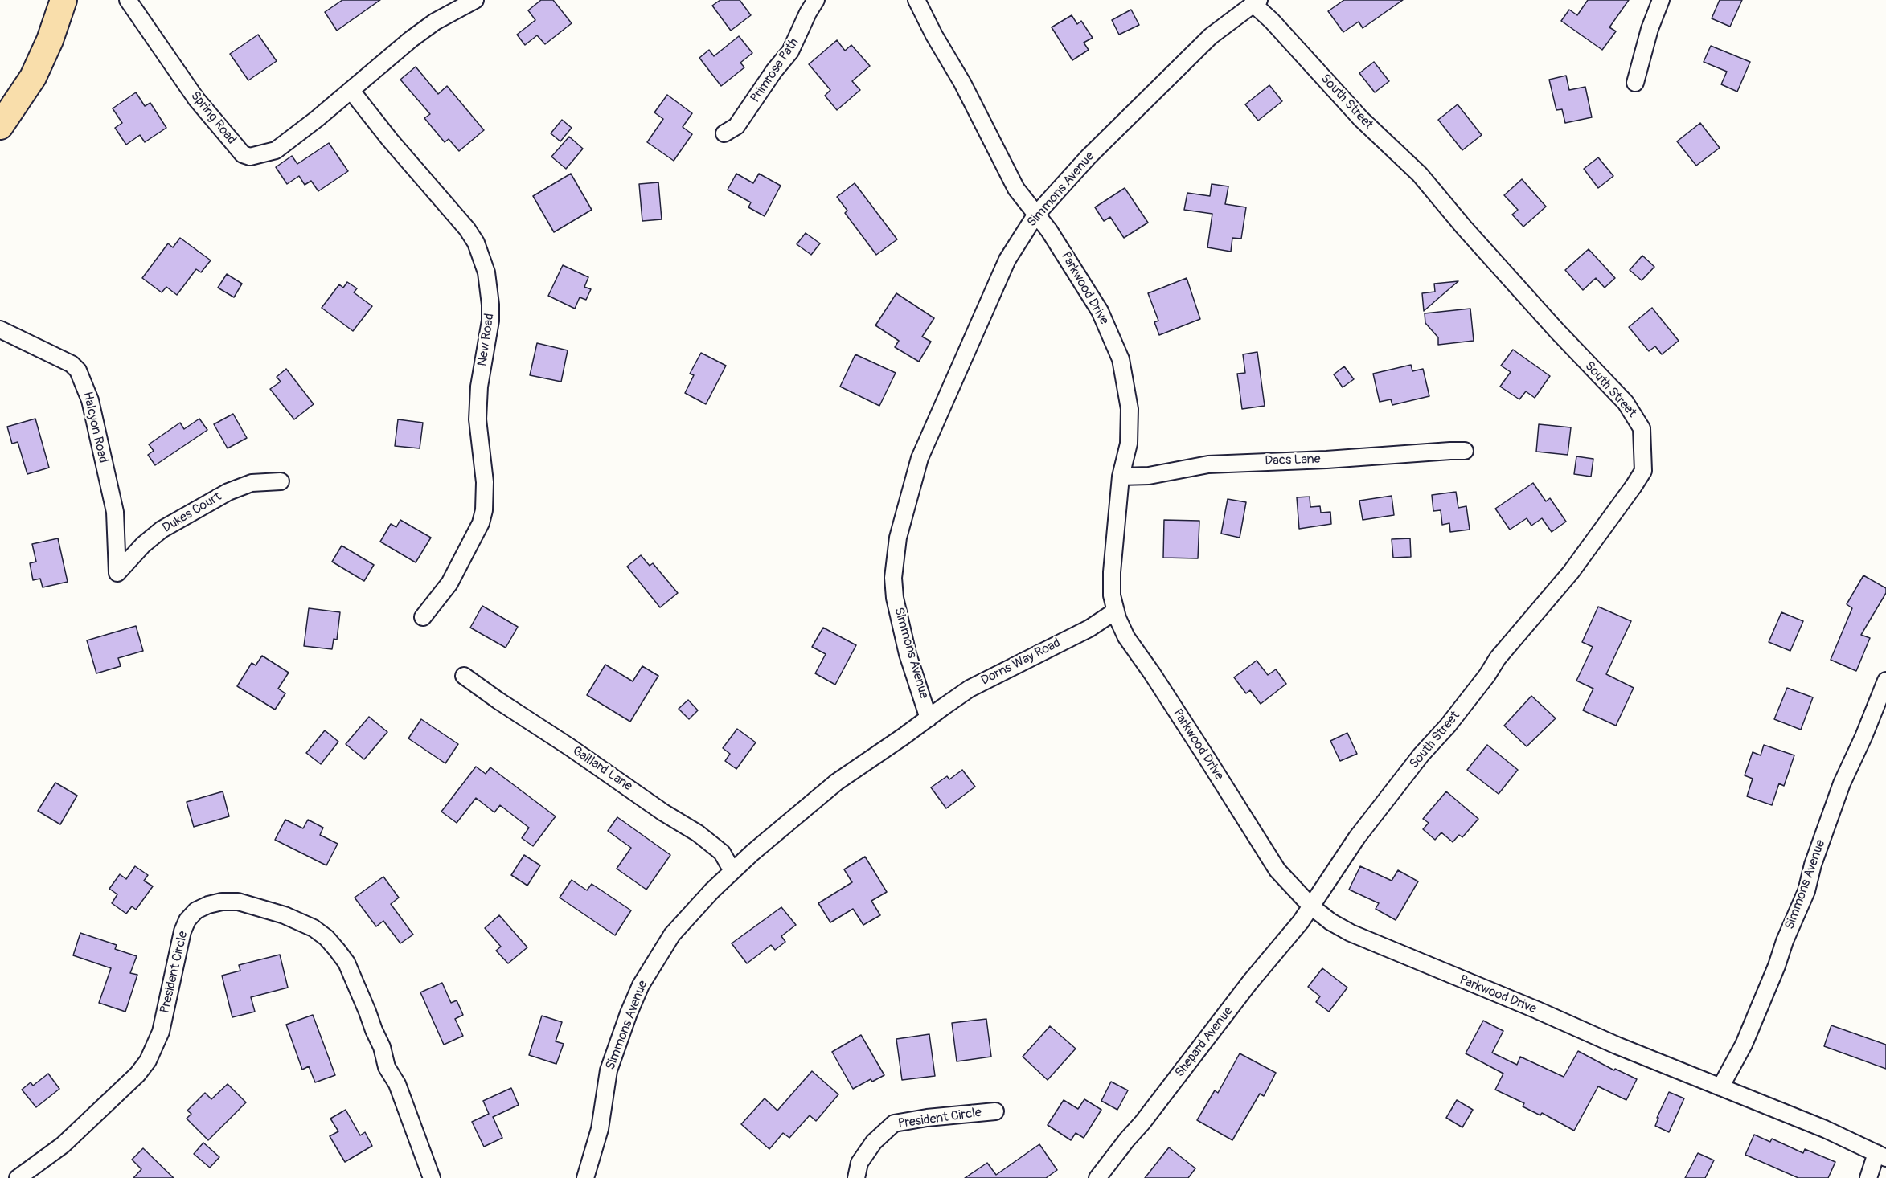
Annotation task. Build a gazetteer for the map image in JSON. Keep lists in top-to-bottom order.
{
  "streets": {
    "street": [
      "Primrose Path",
      "South Street",
      "Spring Road",
      "Simmons Avenue",
      "Parkwood Drive",
      "New Road",
      "Halcyon Road",
      "Dacs Lane",
      "Dukes Court",
      "Dorns Way Road",
      "Gaillard Lane",
      "President Circle",
      "Shepard Avenue"
    ]
  },
  "crossings": [
    ["South Street", "Simmons Avenue"],
    ["South Street", "Parkwood Drive"],
    ["South Street", "Shepard Avenue"],
    ["Spring Road", "New Road"],
    ["Simmons Avenue", "Parkwood Drive"],
    ["Simmons Avenue", "Dorns Way Road"],
    ["Simmons Avenue", "Gaillard Lane"],
    ["Parkwood Drive", "Dacs Lane"],
    ["Parkwood Drive", "Dorns Way Road"],
    ["Parkwood Drive", "Shepard Avenue"],
    ["Halcyon Road", "Dukes Court"]
  ]
}
